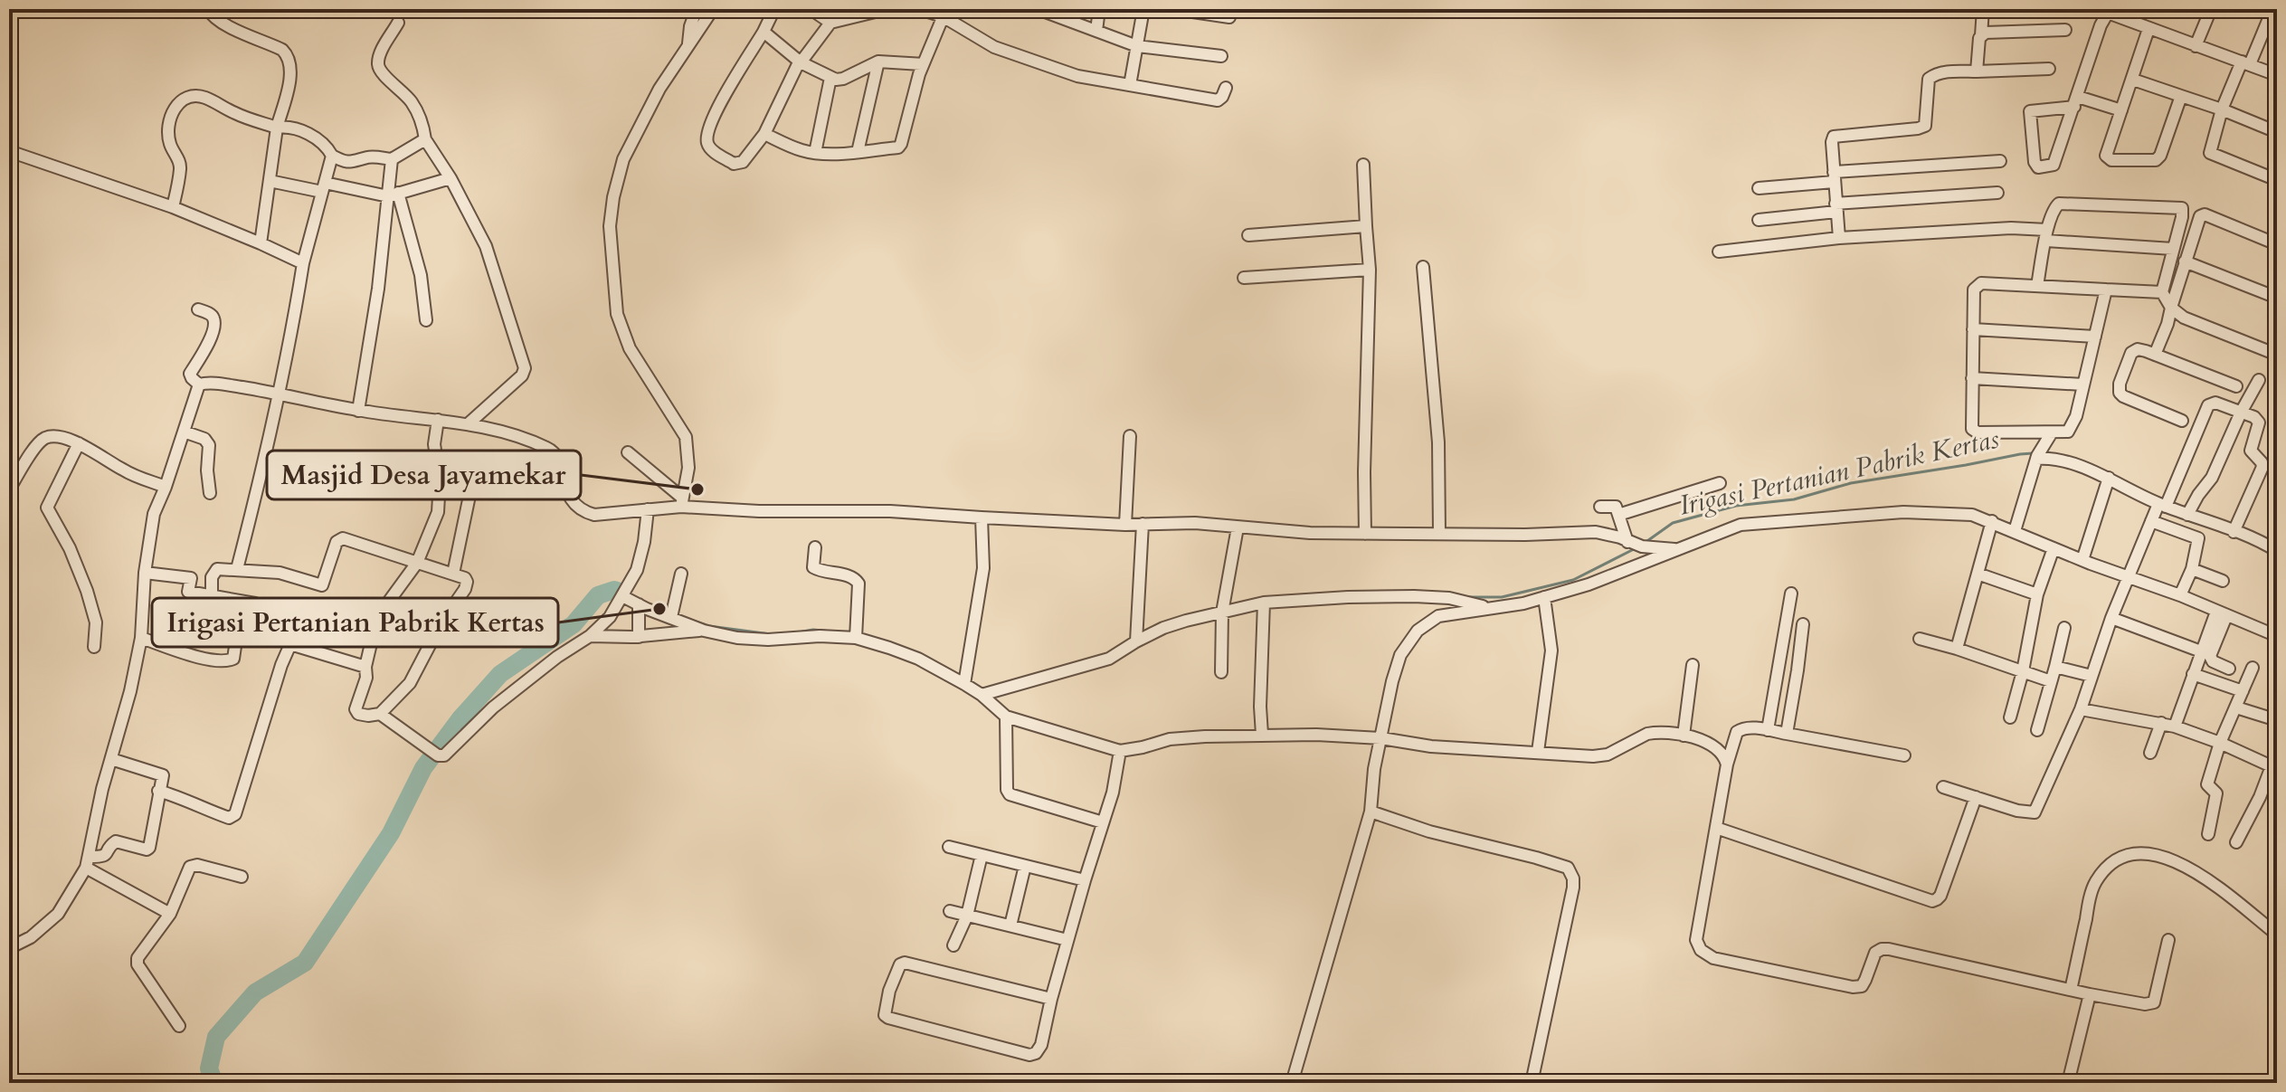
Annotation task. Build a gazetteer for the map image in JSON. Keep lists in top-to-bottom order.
{
  "water": ["Irigasi Pertanian Pabrik Kertas"],
  "places": ["Masjid Desa Jayamekar", "Irigasi Pertanian Pabrik Kertas"]
}
